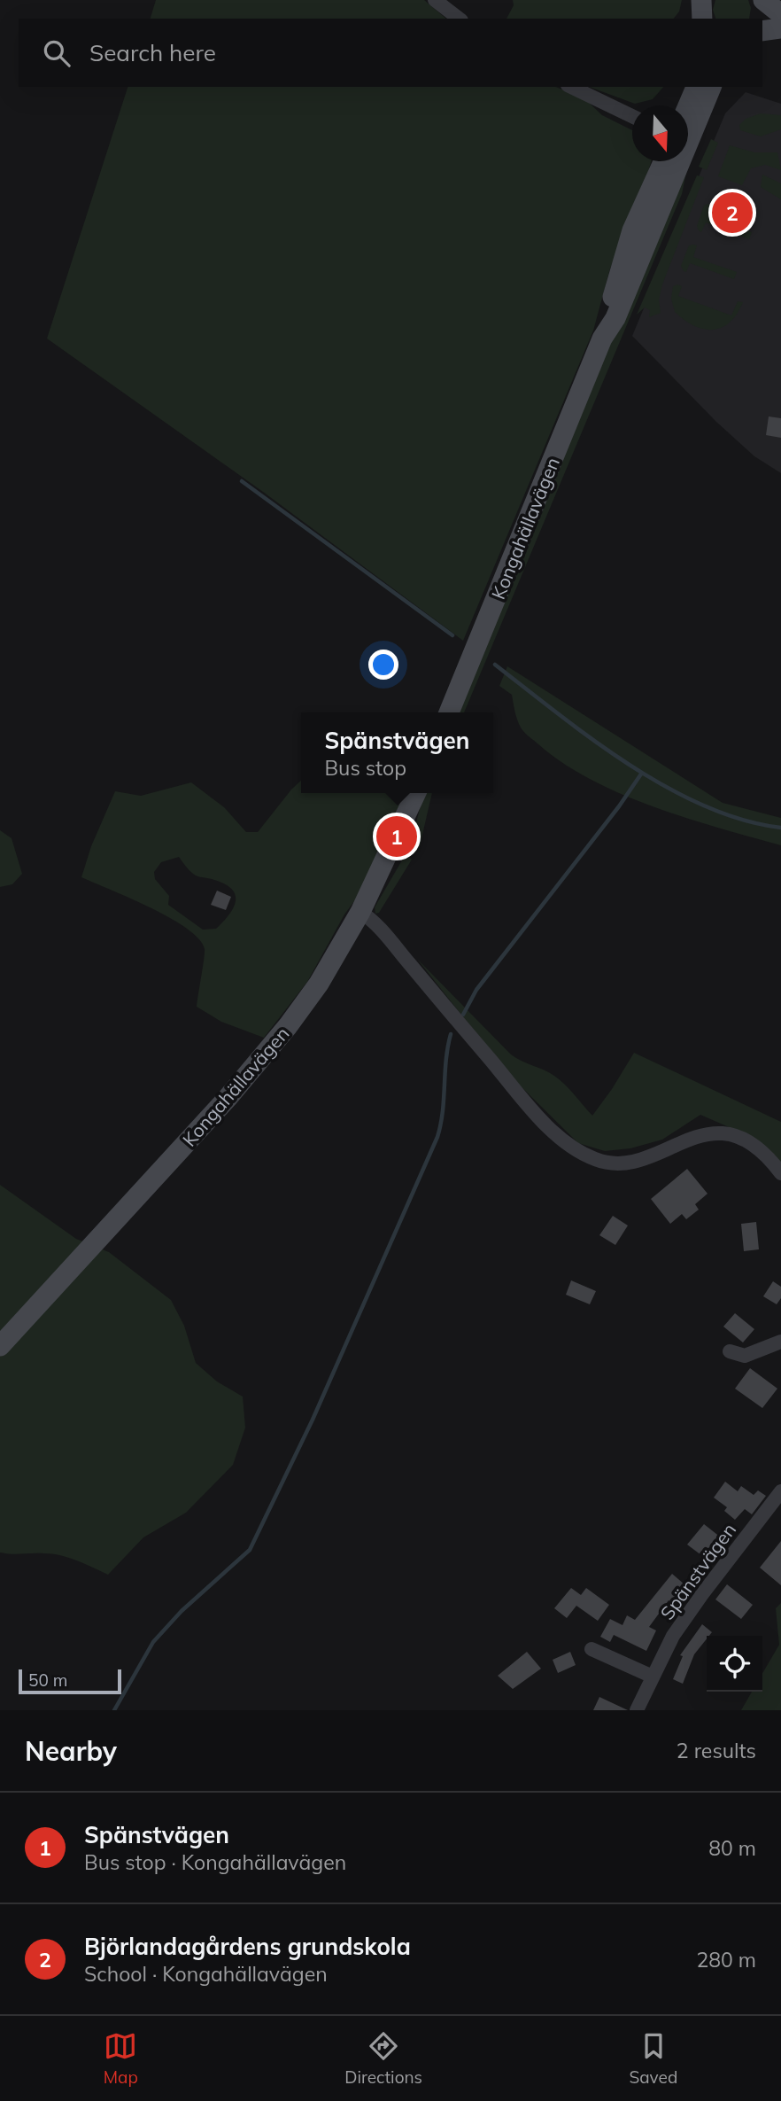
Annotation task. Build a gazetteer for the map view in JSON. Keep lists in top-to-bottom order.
{
  "streets": {
    "street": ["Kongahällavägen", "Spänstvägen"]
  },
  "scale_bar": "50 m",
  "north": "bottom",
  "page": {
    "search": "Search here",
    "pins": ["2", "1"],
    "popup": ["Spänstvägen", "Bus stop"],
    "scale": "50 m",
    "heading": ["Nearby", "2 results"],
    "list": [
      {
        "mark": "1",
        "name": "Spänstvägen",
        "note": "Bus stop · Kongahällavägen",
        "value": "80 m"
      },
      {
        "mark": "2",
        "name": "Björlandagårdens grundskola",
        "note": "School · Kongahällavägen",
        "value": "280 m"
      }
    ],
    "nav": ["Map", "Directions", "Saved"]
  }
}
